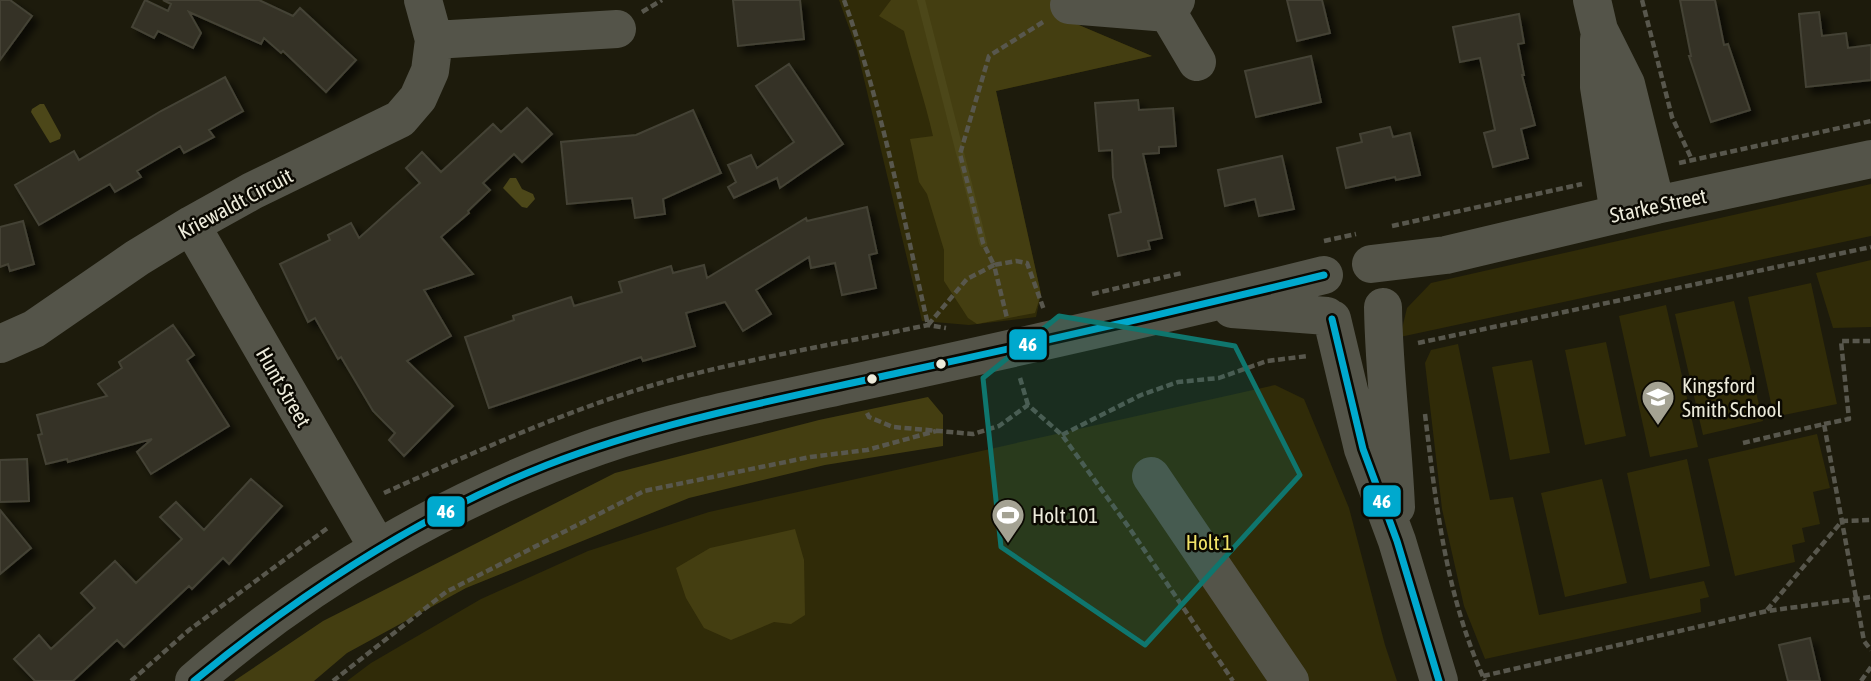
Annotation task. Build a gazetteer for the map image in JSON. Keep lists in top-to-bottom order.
{
  "streets": {
    "street": ["Kriewaldt Circuit", "Starke Street", "Hunt Street"]
  },
  "crossings": [
    ["Kriewaldt Circuit", "Hunt Street"]
  ],
  "parks": ["Holt 1"],
  "places": {
    "school or university": ["Kingsford Smith School"],
    "sports": ["Holt 101"]
  },
  "lines": ["transit line 46"]
}
